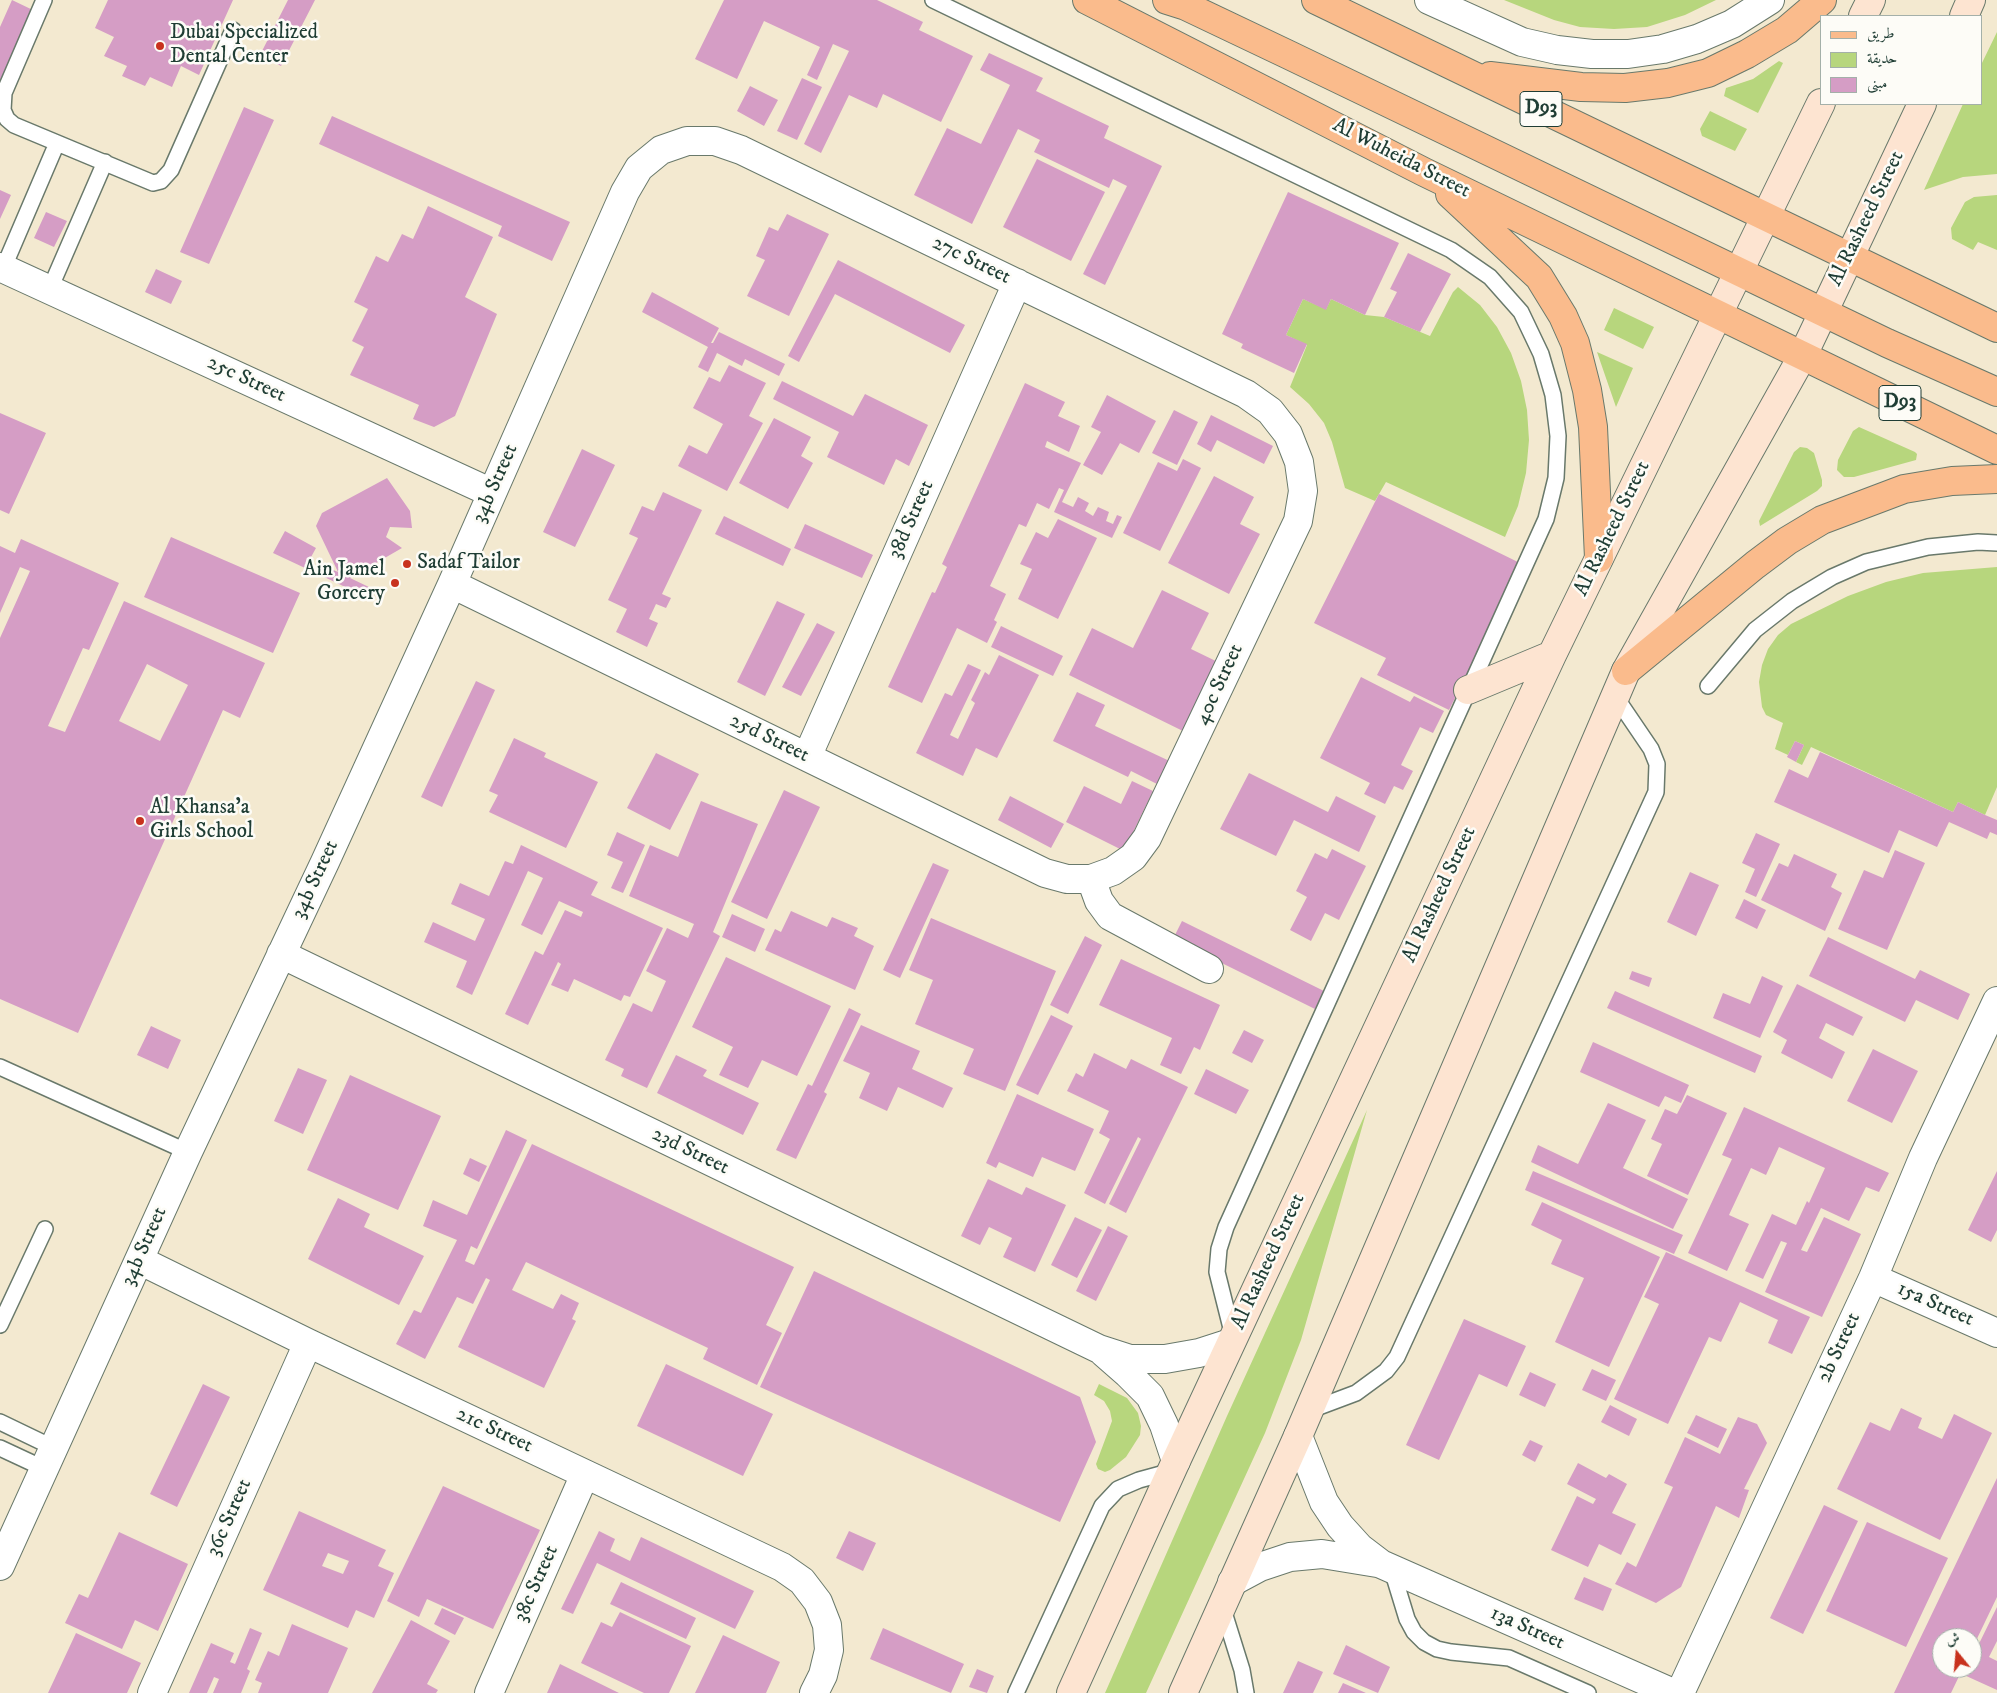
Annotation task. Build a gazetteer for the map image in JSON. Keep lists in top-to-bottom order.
{
  "streets": {
    "main road": ["D93", "Al Wuheida Street", "Al Rasheed Street"],
    "street": [
      "27c Street",
      "25c Street",
      "34b Street",
      "38d Street",
      "40c Street",
      "25d Street",
      "23d Street",
      "15a Street",
      "2b Street",
      "21c Street",
      "36c Street",
      "38c Street",
      "13a Street"
    ]
  },
  "crossings": [
    ["D93", "Al Wuheida Street"],
    ["D93", "Al Rasheed Street"],
    ["Al Wuheida Street", "Al Rasheed Street"],
    ["Al Rasheed Street", "23d Street"],
    ["Al Rasheed Street", "13a Street"],
    ["27c Street", "34b Street"],
    ["27c Street", "38d Street"],
    ["27c Street", "40c Street"],
    ["25c Street", "34b Street"],
    ["34b Street", "25d Street"],
    ["34b Street", "23d Street"],
    ["34b Street", "21c Street"],
    ["38d Street", "25d Street"],
    ["40c Street", "25d Street"],
    ["15a Street", "2b Street"],
    ["21c Street", "36c Street"],
    ["21c Street", "38c Street"]
  ],
  "places": [
    "Dubai Specialized Dental Center",
    "Sadaf Tailor",
    "Ain Jamel Gorcery",
    "Al Khansa'a Girls School"
  ],
  "legend": ["طريق", "حديقة", "مبنى"],
  "north": "top"
}
